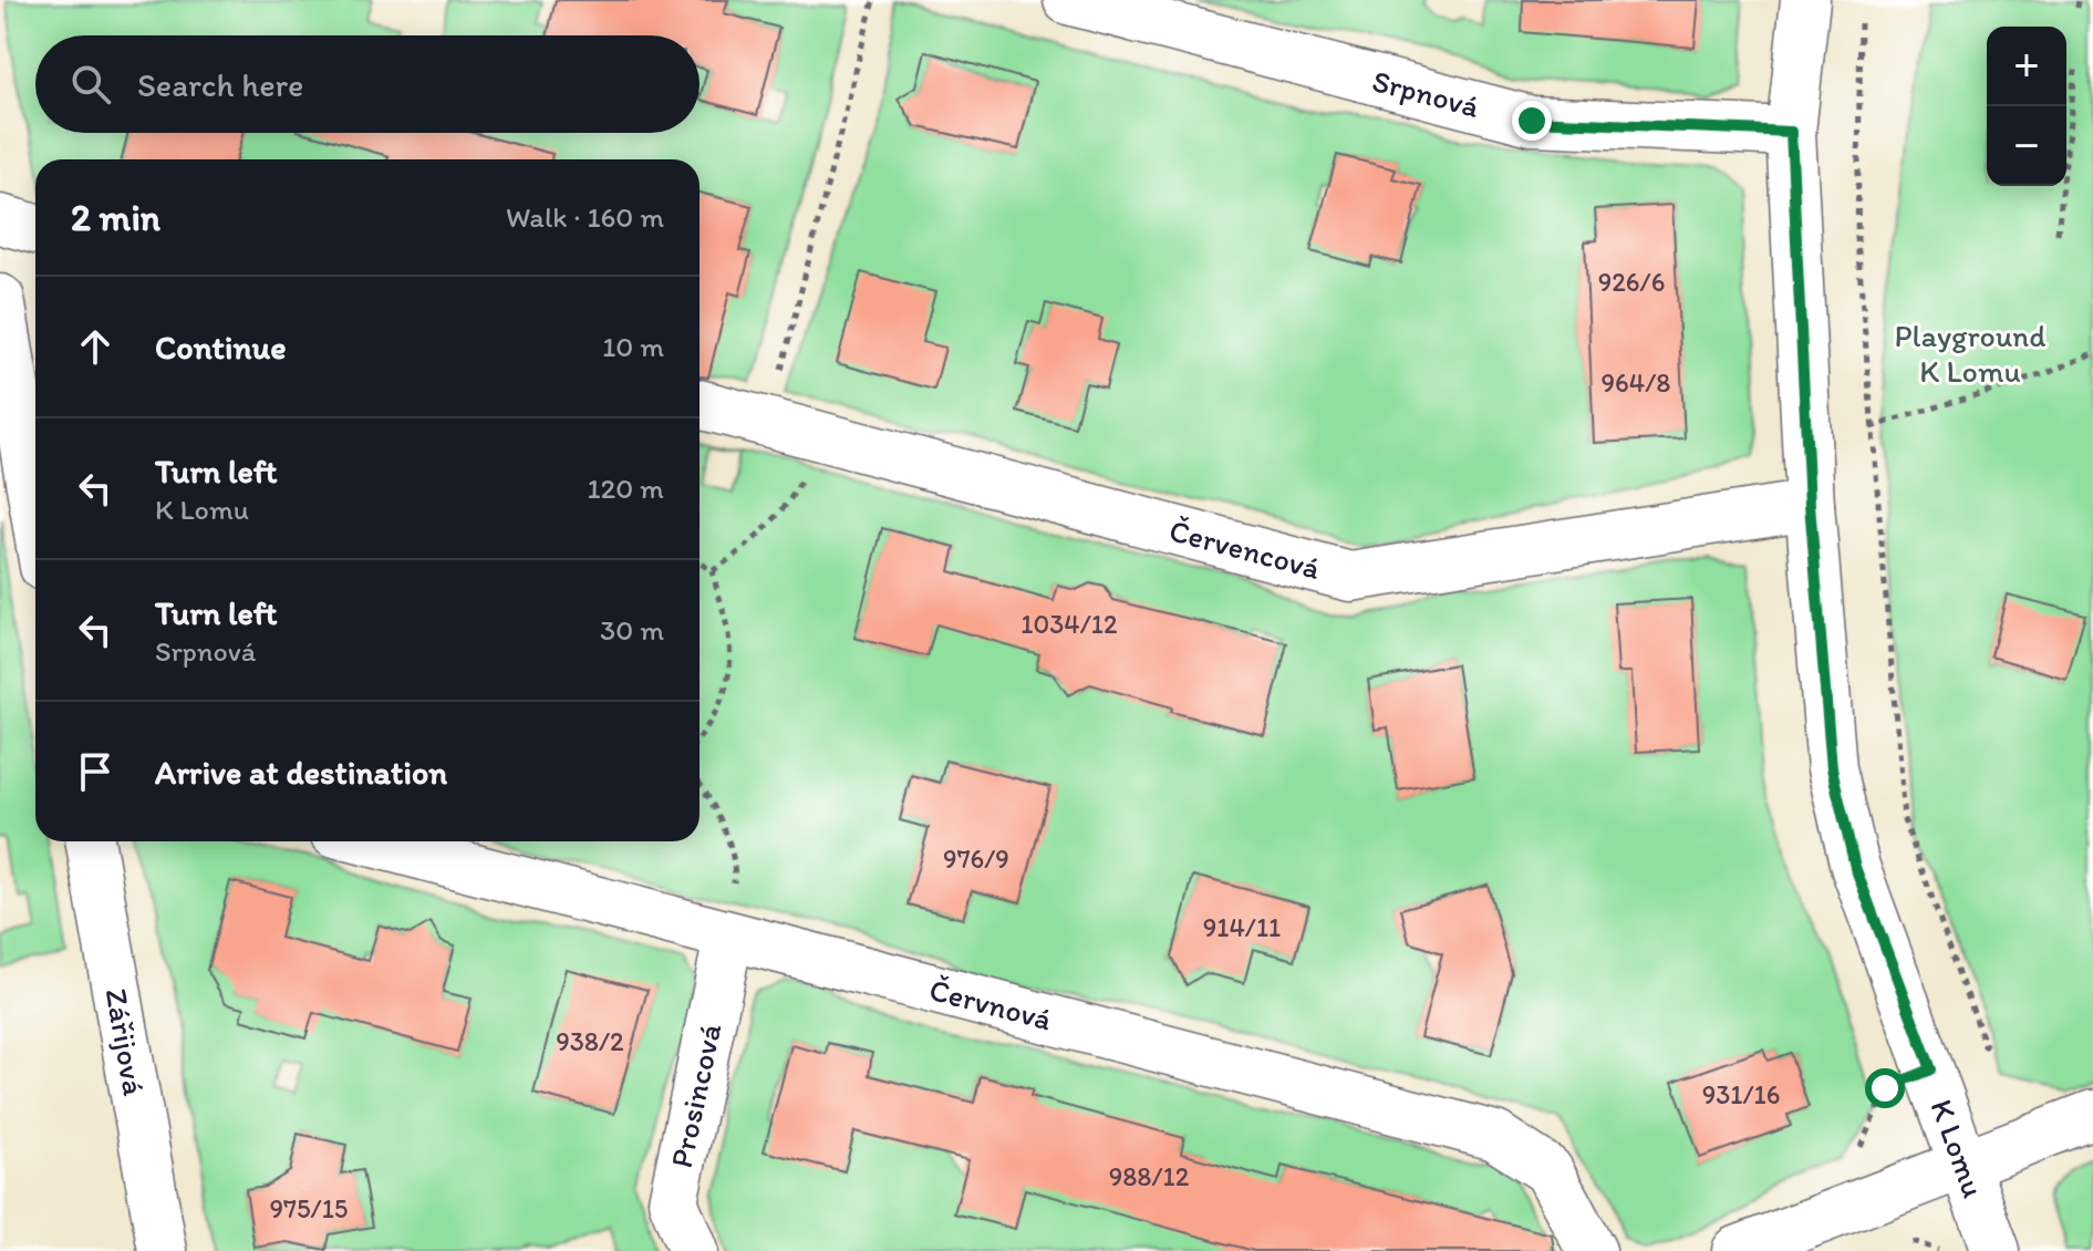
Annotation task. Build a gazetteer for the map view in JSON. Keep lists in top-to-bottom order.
{
  "streets": {
    "street": [
      "Srpnová",
      "Červencová",
      "Červnová",
      "Zářijová",
      "Prosincová",
      "K Lomu"
    ]
  },
  "crossings": [
    ["Srpnová", "K Lomu"],
    ["Červencová", "K Lomu"],
    ["Červnová", "Prosincová"]
  ],
  "parks": ["Playground K Lomu"],
  "house_numbers": [
    "926/6",
    "964/8",
    "1034/12",
    "976/9",
    "914/11",
    "938/2",
    "931/16",
    "988/12",
    "975/15"
  ],
  "page": {
    "map_buttons": ["+", "−"],
    "search": "Search here",
    "heading": ["2 min", "Walk · 160 m"],
    "list": [
      ["Continue", "10 m"],
      ["Turn left", "K Lomu", "120 m"],
      ["Turn left", "Srpnová", "30 m"],
      "Arrive at destination"
    ]
  }
}
